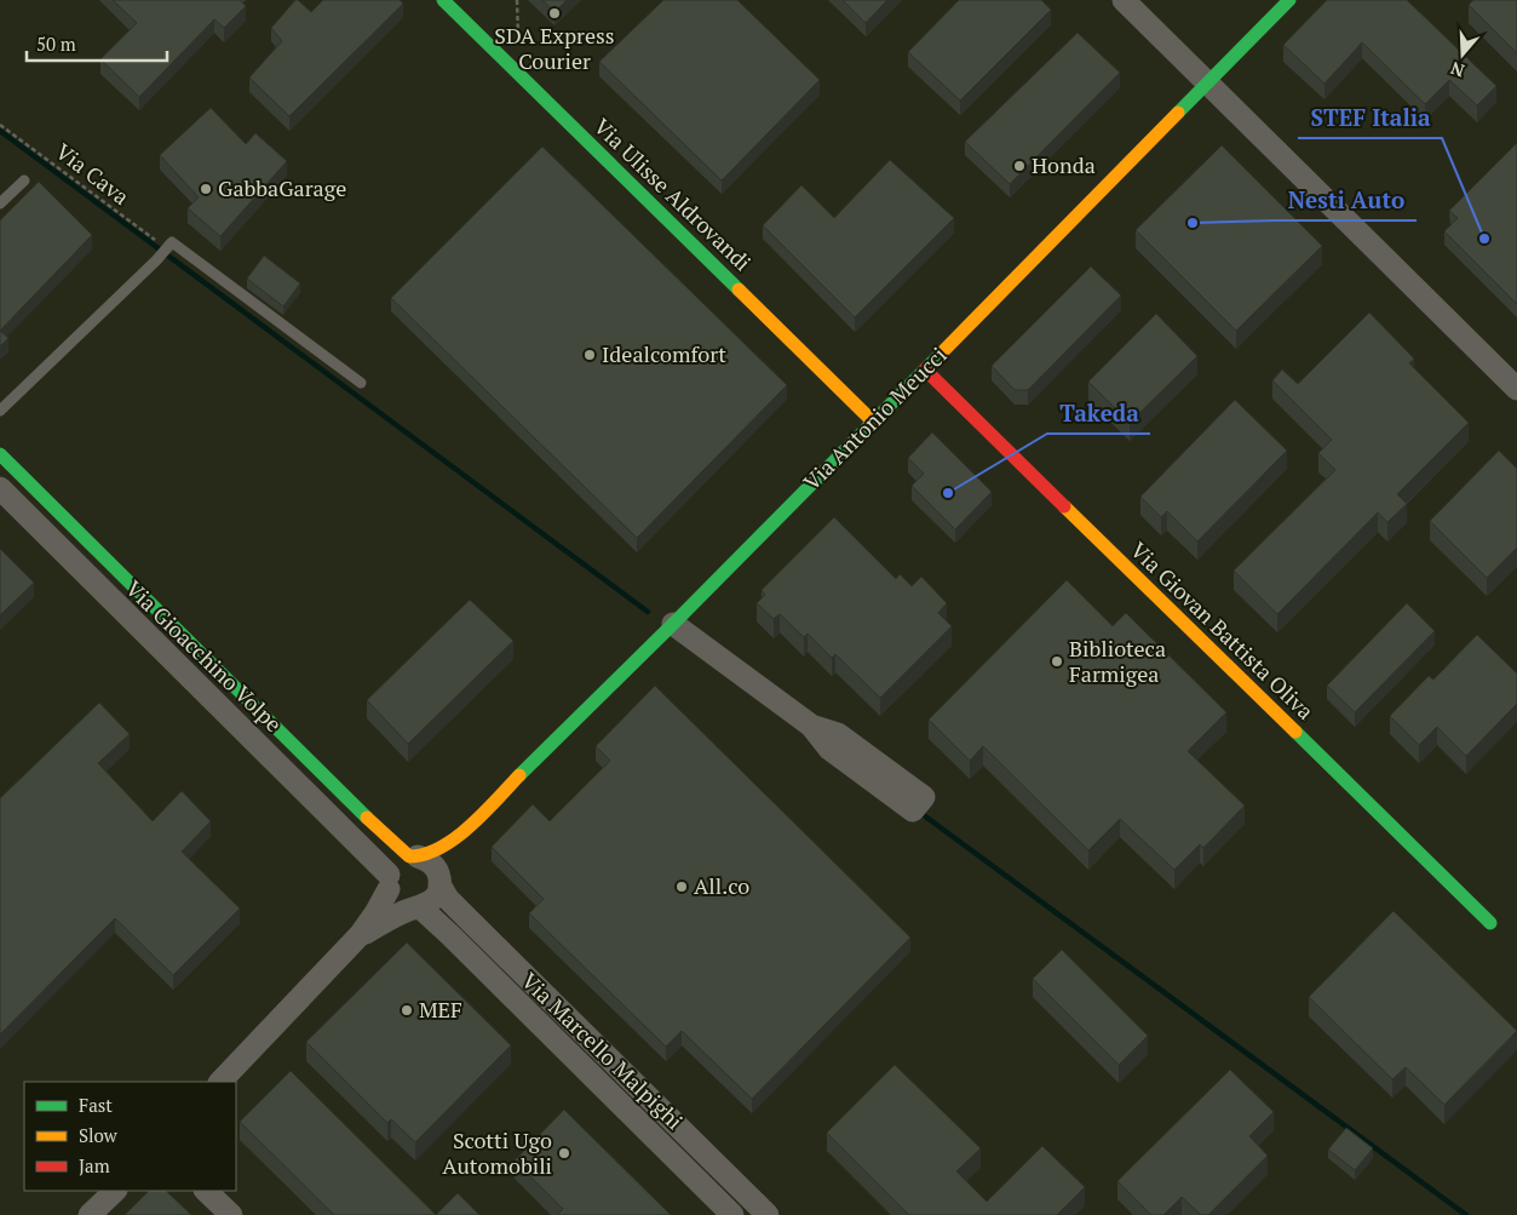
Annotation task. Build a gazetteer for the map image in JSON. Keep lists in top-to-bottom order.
{
  "streets": {
    "street": [
      "Via Ulisse Aldrovandi",
      "Via Antonio Meucci",
      "Via Giovan Battista Oliva",
      "Via Gioacchino Volpe",
      "Via Marcello Malpighi"
    ],
    "path": ["Via Cava"]
  },
  "crossings": [
    ["Via Ulisse Aldrovandi", "Via Antonio Meucci"],
    ["Via Antonio Meucci", "Via Giovan Battista Oliva"],
    ["Via Antonio Meucci", "Via Gioacchino Volpe"],
    ["Via Antonio Meucci", "Via Marcello Malpighi"],
    ["Via Gioacchino Volpe", "Via Marcello Malpighi"]
  ],
  "places": [
    "SDA Express Courier",
    "Honda",
    "GabbaGarage",
    "Nesti Auto",
    "STEF Italia",
    "Idealcomfort",
    "Takeda",
    "Biblioteca Farmigea",
    "All.co",
    "MEF",
    "Scotti Ugo Automobili"
  ],
  "legend": ["Fast", "Slow", "Jam"],
  "scale_bar": "50 m",
  "north": "bottom"
}
